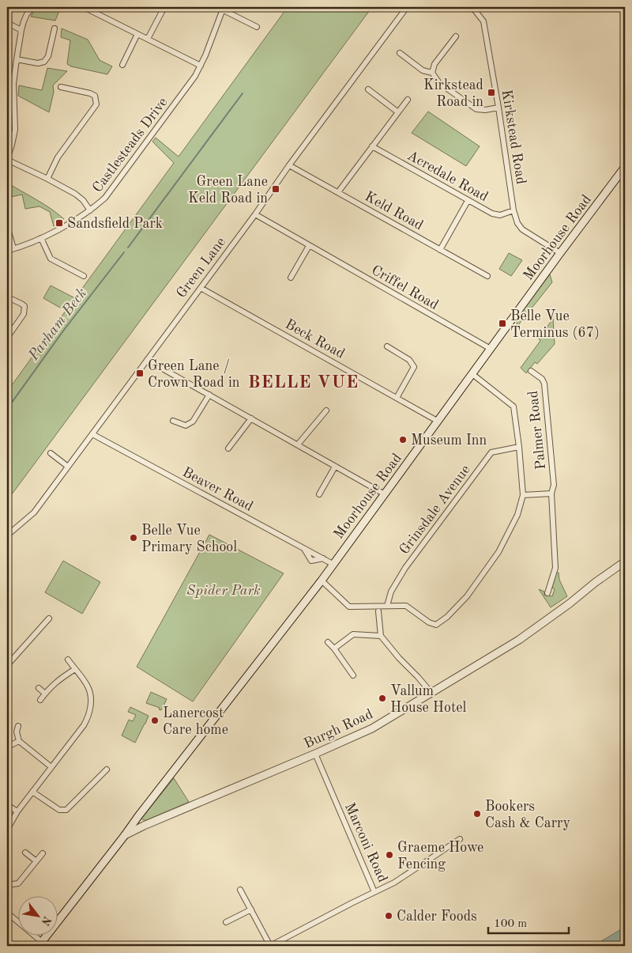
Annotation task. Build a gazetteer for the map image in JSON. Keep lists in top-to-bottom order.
{
  "streets": {
    "main road": ["Moorhouse Road", "Burgh Road"],
    "street": [
      "Kirkstead Road",
      "Castlesteads Drive",
      "Acredale Road",
      "Keld Road",
      "Green Lane",
      "Criffel Road",
      "Beck Road",
      "Palmer Road",
      "Beaver Road",
      "Grinsdale Avenue",
      "Marconi Road"
    ]
  },
  "crossings": [
    ["Kirkstead Road", "Acredale Road"],
    ["Kirkstead Road", "Moorhouse Road"],
    ["Keld Road", "Green Lane"],
    ["Moorhouse Road", "Criffel Road"],
    ["Moorhouse Road", "Beck Road"],
    ["Moorhouse Road", "Beaver Road"],
    ["Moorhouse Road", "Burgh Road"],
    ["Green Lane", "Criffel Road"],
    ["Green Lane", "Beck Road"],
    ["Green Lane", "Beaver Road"],
    ["Burgh Road", "Marconi Road"]
  ],
  "districts": ["BELLE VUE"],
  "water": ["Parham Beck"],
  "parks": ["Spider Park"],
  "places": {
    "transit": [
      "Kirkstead Road in",
      "Green Lane Keld Road in",
      "Sandsfield Park",
      "Belle Vue Terminus (67)",
      "Green Lane / Crown Road in"
    ],
    "other": [
      "Museum Inn",
      "Belle Vue Primary School",
      "Vallum House Hotel",
      "Lanercost Care home",
      "Bookers Cash & Carry",
      "Graeme Howe Fencing",
      "Calder Foods"
    ]
  },
  "scale_bar": "100 m",
  "north": "bottom right"
}
